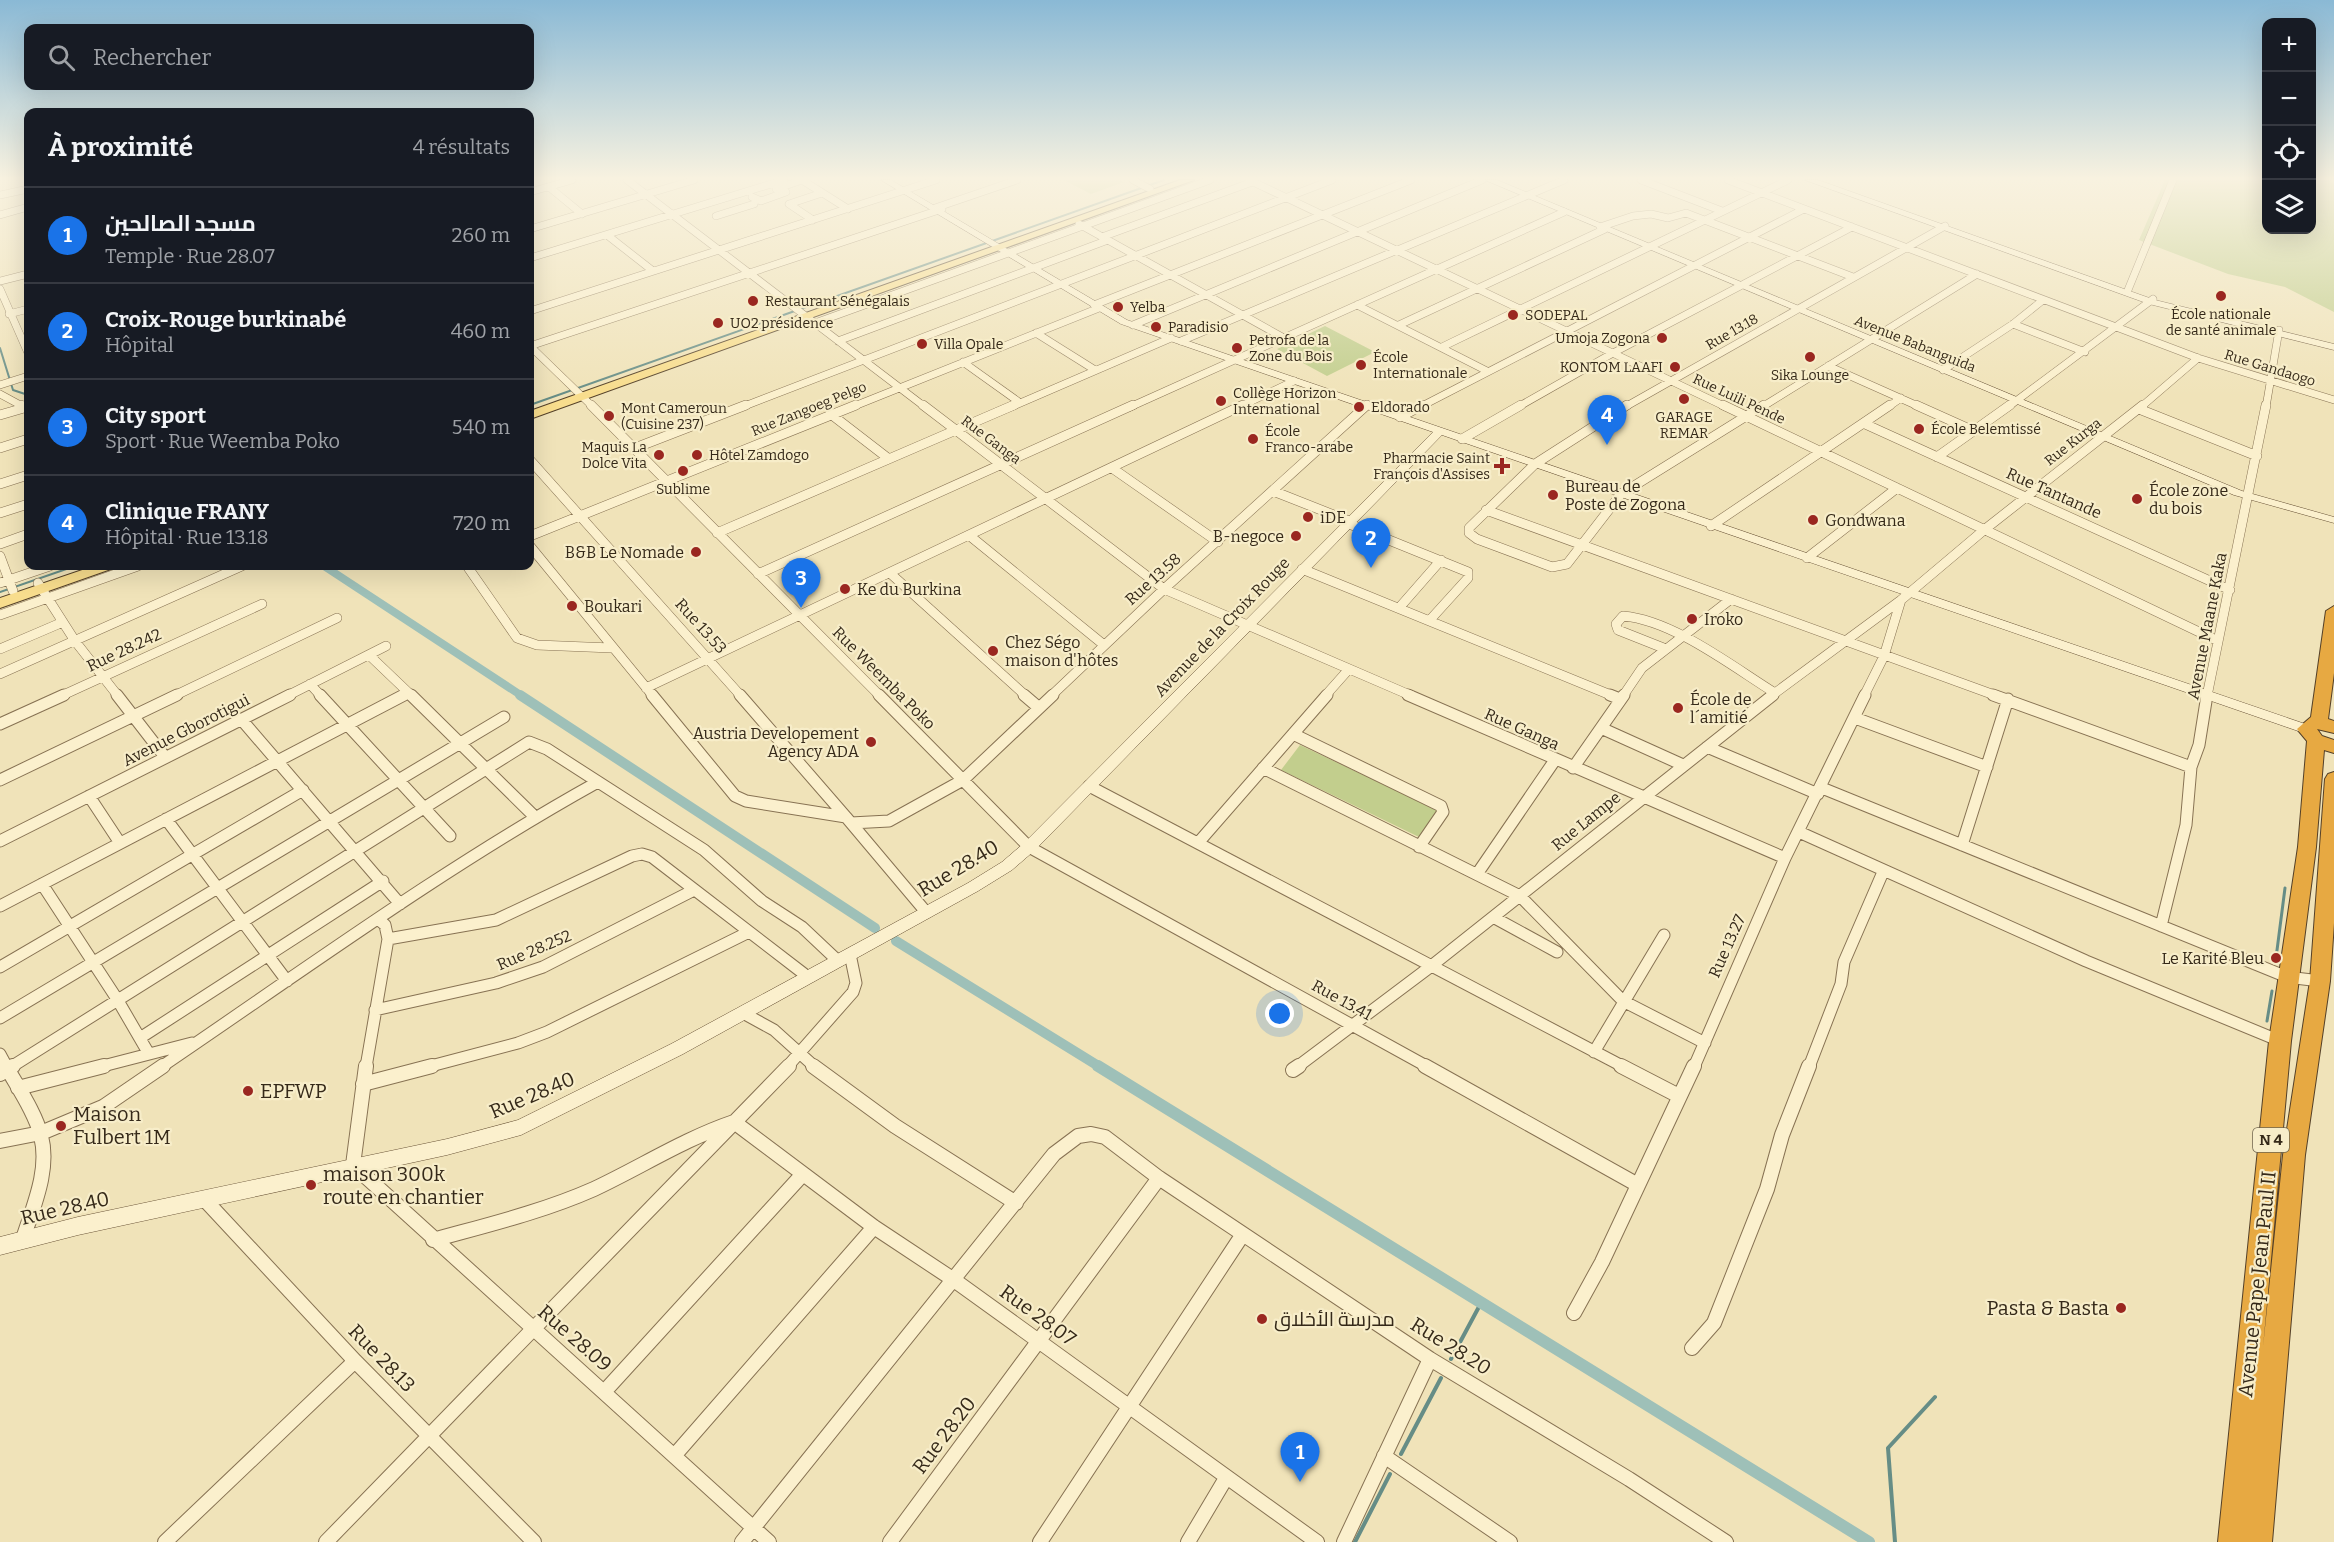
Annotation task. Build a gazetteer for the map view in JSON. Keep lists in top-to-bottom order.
{
  "streets": {
    "highway": ["N 4", "Avenue Pape Jean Paul II"],
    "street": [
      "Rue 13.18",
      "Avenue Babanguida",
      "Rue Gandaogo",
      "Rue Luili Pende",
      "Rue Zangoeg Pelgo",
      "Rue Ganga",
      "Rue Kurga",
      "Rue Tantande",
      "Rue 13.58",
      "Rue 13.53",
      "Avenue Maane Kaka",
      "Avenue de la Croix Rouge",
      "Rue 28.242",
      "Rue Weemba Poko",
      "Avenue Gborotigui",
      "Rue Lampe",
      "Rue 28.40",
      "Rue 13.27",
      "Rue 28.252",
      "Rue 13.41",
      "Rue 28.07",
      "Rue 28.09",
      "Rue 28.20",
      "Rue 28.13"
    ]
  },
  "crossings": [
    ["Rue 13.18", "Avenue Babanguida"],
    ["Rue 13.18", "Rue Luili Pende"],
    ["Avenue Babanguida", "Rue Kurga"],
    ["Avenue Babanguida", "Avenue Maane Kaka"],
    ["Rue Gandaogo", "Rue Kurga"],
    ["Rue Gandaogo", "Avenue Maane Kaka"],
    ["Rue Luili Pende", "Rue Kurga"],
    ["Rue Luili Pende", "Avenue Maane Kaka"],
    ["Rue Zangoeg Pelgo", "Rue Ganga"],
    ["Rue Zangoeg Pelgo", "Rue 13.53"],
    ["Rue Zangoeg Pelgo", "Rue Weemba Poko"],
    ["Rue Ganga", "Rue 13.58"],
    ["Rue Ganga", "Avenue de la Croix Rouge"],
    ["Rue Ganga", "Rue Lampe"],
    ["Rue Ganga", "Rue 13.27"],
    ["Rue Kurga", "Rue Tantande"],
    ["Rue Kurga", "Rue Lampe"],
    ["Rue Kurga", "Rue 13.27"],
    ["Rue Tantande", "Avenue Maane Kaka"],
    ["Rue 13.58", "Rue Weemba Poko"],
    ["Rue 13.53", "Rue 28.40"],
    ["Avenue de la Croix Rouge", "Rue Weemba Poko"],
    ["Avenue de la Croix Rouge", "Rue 28.40"],
    ["Avenue de la Croix Rouge", "Rue 13.41"],
    ["Rue Weemba Poko", "Rue 28.40"],
    ["Rue Weemba Poko", "Rue 13.41"],
    ["Rue Lampe", "Rue 13.27"],
    ["Rue Lampe", "Rue 13.41"],
    ["Rue 28.40", "Rue 13.41"],
    ["Rue 28.40", "Rue 28.09"],
    ["Rue 28.40", "Rue 28.13"],
    ["Rue 13.27", "Rue 13.41"],
    ["Rue 28.07", "Rue 28.20"]
  ],
  "places": {
    "other": [
      "École nationale de santé animale",
      "Restaurant Sénégalais",
      "Yelba",
      "SODEPAL",
      "UO2 présidence",
      "Paradisio",
      "Umoja Zogona",
      "Villa Opale",
      "Petrofa de la Zone du Bois",
      "Sika Lounge",
      "École Internationale",
      "KONTOM LAAFI",
      "GARAGE REMAR",
      "Collège Horizon International",
      "Eldorado",
      "Mont Cameroun (Cuisine 237)",
      "École Belemtissé",
      "École Franco-arabe",
      "Maquis La Dolce Vita",
      "Hôtel Zamdogo",
      "Sublime",
      "Bureau de Poste de Zogona",
      "École zone du bois",
      "iDE",
      "Gondwana",
      "B-negoce",
      "B&B Le Nomade",
      "Ke du Burkina",
      "Boukari",
      "Iroko",
      "Chez Ségo maison d'hôtes",
      "École de l´amitié",
      "Austria Developement Agency ADA",
      "Le Karité Bleu",
      "EPFWP",
      "Maison Fulbert 1M",
      "maison 300k route en chantier",
      "Pasta & Basta",
      "مدرسة الأخلاق"
    ],
    "health": ["Pharmacie Saint François d'Assises"]
  },
  "page": {
    "map_buttons": ["+", "−"],
    "search": "Rechercher",
    "heading": ["À proximité", "4 résultats"],
    "list": [
      {
        "mark": "1",
        "name": "مسجد الصالحين",
        "note": "Temple · Rue 28.07",
        "value": "260 m"
      },
      {
        "mark": "2",
        "name": "Croix-Rouge burkinabé",
        "note": "Hôpital",
        "value": "460 m"
      },
      {
        "mark": "3",
        "name": "City sport",
        "note": "Sport · Rue Weemba Poko",
        "value": "540 m"
      },
      {
        "mark": "4",
        "name": "Clinique FRANY",
        "note": "Hôpital · Rue 13.18",
        "value": "720 m"
      }
    ],
    "pins": [
      "4",
      "2",
      "3",
      "1"
    ]
  }
}
